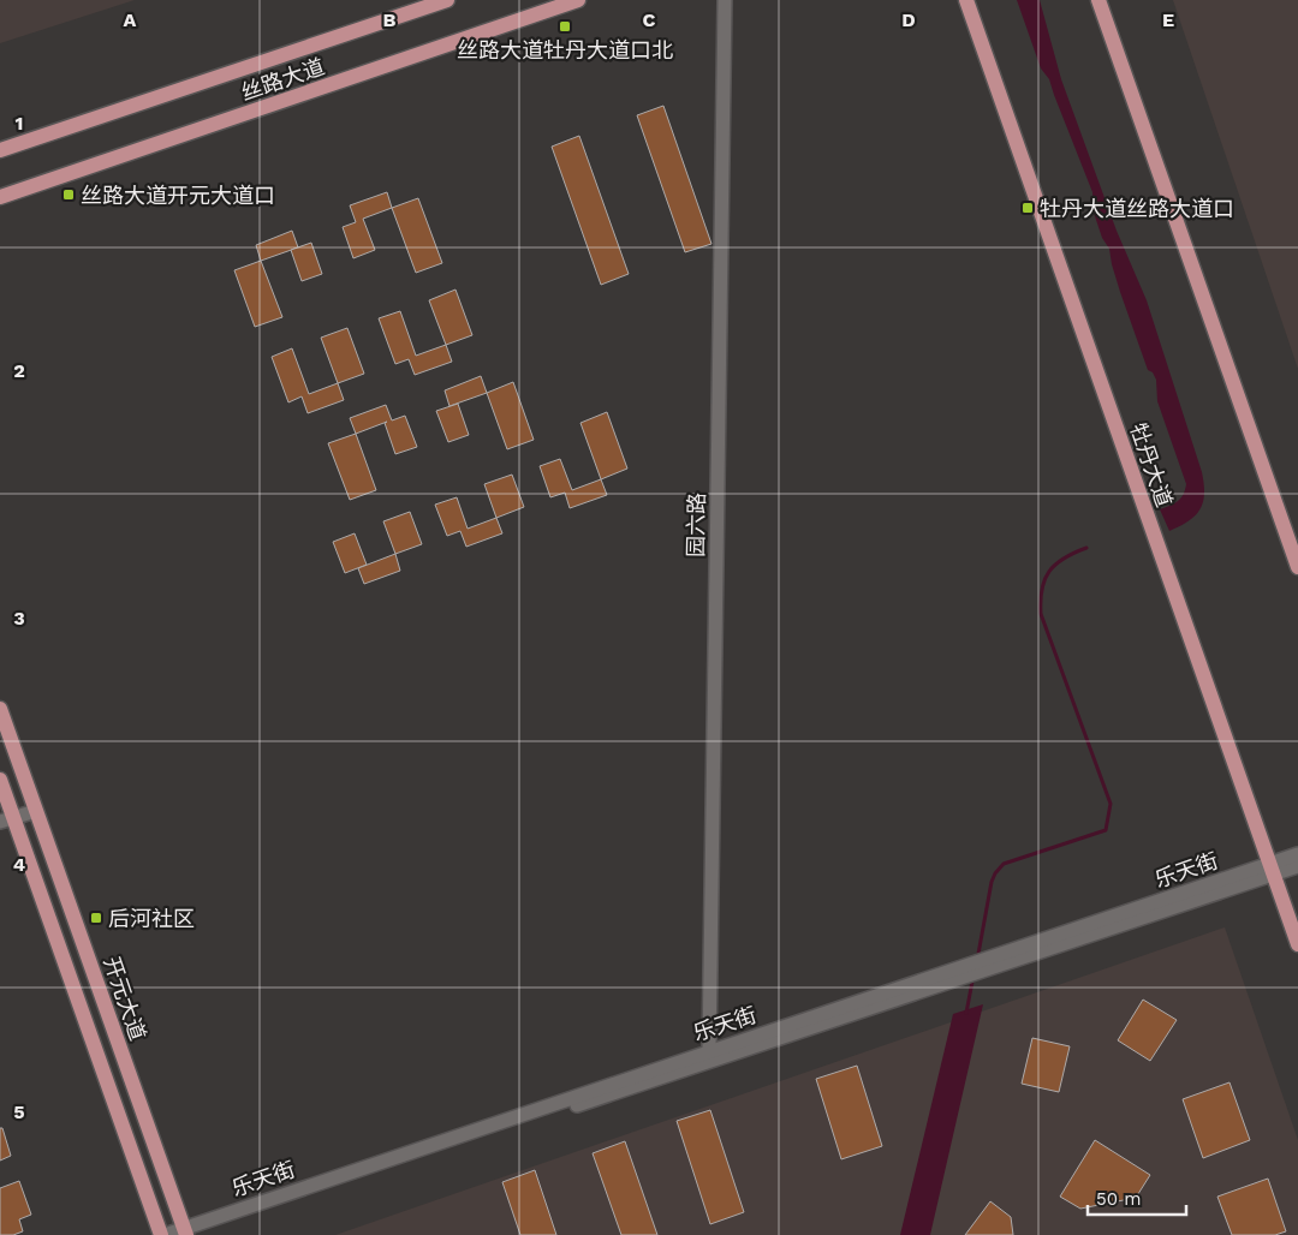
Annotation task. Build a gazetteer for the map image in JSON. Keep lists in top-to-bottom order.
{
  "streets": {
    "main road": ["丝路大道", "牡丹大道", "开元大道"],
    "street": ["园六路", "乐天街"]
  },
  "crossings": [
    ["牡丹大道", "乐天街"],
    ["园六路", "乐天街"],
    ["乐天街", "开元大道"]
  ],
  "places": {
    "transit": [
      "丝路大道牡丹大道口北",
      "丝路大道开元大道口",
      "牡丹大道丝路大道口",
      "后河社区"
    ]
  },
  "scale_bar": "50 m",
  "grid": {
    "columns": [
      "A",
      "B",
      "C",
      "D",
      "E"
    ],
    "rows": [
      "1",
      "2",
      "3",
      "4",
      "5"
    ]
  }
}
